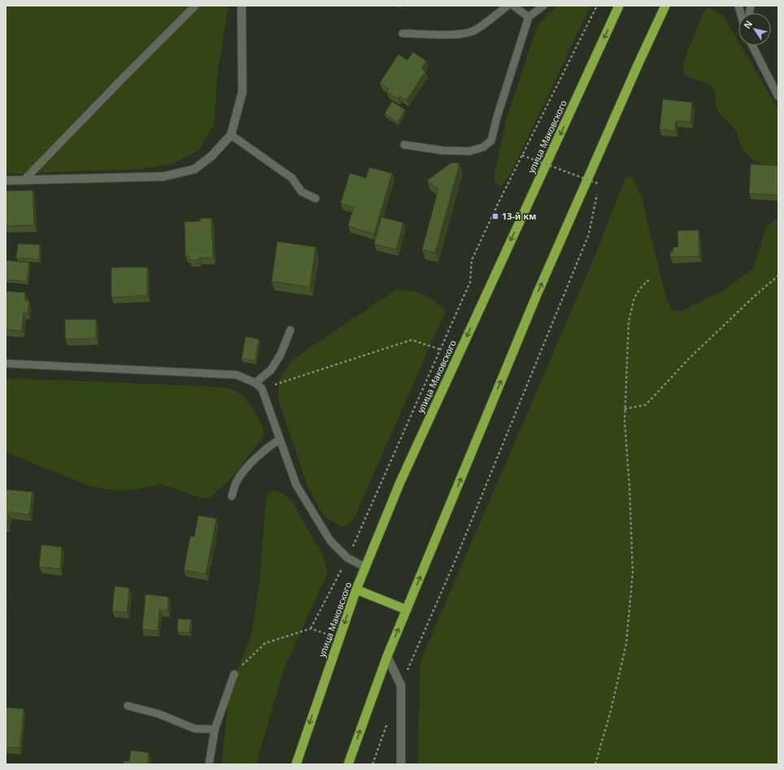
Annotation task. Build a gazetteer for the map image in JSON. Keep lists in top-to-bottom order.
{
  "streets": {
    "highway": ["улица Маковского"]
  },
  "places": {
    "transit": ["13-й км"]
  },
  "north": "top left"
}
